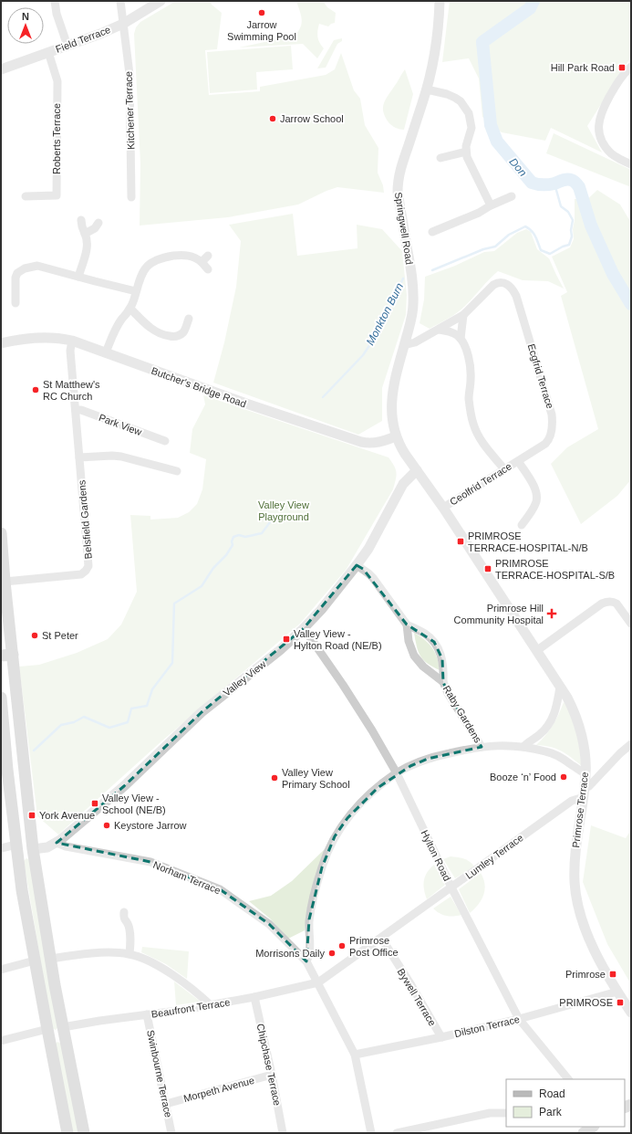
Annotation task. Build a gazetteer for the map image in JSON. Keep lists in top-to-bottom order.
{
  "streets": {
    "street": [
      "Field Terrace",
      "Kitchener Terrace",
      "Roberts Terrace",
      "Springwell Road",
      "Ecgfrid Terrace",
      "Butcher's Bridge Road",
      "Park View",
      "Ceolfrid Terrace",
      "Belsfield Gardens",
      "Valley View",
      "Raby Gardens",
      "Primrose Terrace",
      "Hylton Road",
      "Lumley Terrace",
      "Norham Terrace",
      "Bywell Terrace",
      "Beaufront Terrace",
      "Dilston Terrace",
      "Chipchase Terrace",
      "Swinbourne Terrace",
      "Morpeth Avenue"
    ]
  },
  "crossings": [
    ["Field Terrace", "Kitchener Terrace"],
    ["Field Terrace", "Roberts Terrace"],
    ["Springwell Road", "Butcher's Bridge Road"],
    ["Springwell Road", "Valley View"],
    ["Springwell Road", "Primrose Terrace"],
    ["Ecgfrid Terrace", "Ceolfrid Terrace"],
    ["Butcher's Bridge Road", "Belsfield Gardens"],
    ["Park View", "Belsfield Gardens"],
    ["Ceolfrid Terrace", "Primrose Terrace"],
    ["Valley View", "Raby Gardens"],
    ["Valley View", "Primrose Terrace"],
    ["Valley View", "Hylton Road"],
    ["Valley View", "Norham Terrace"],
    ["Primrose Terrace", "Lumley Terrace"],
    ["Primrose Terrace", "Dilston Terrace"],
    ["Hylton Road", "Lumley Terrace"],
    ["Hylton Road", "Dilston Terrace"],
    ["Lumley Terrace", "Norham Terrace"],
    ["Lumley Terrace", "Bywell Terrace"],
    ["Lumley Terrace", "Beaufront Terrace"],
    ["Norham Terrace", "Beaufront Terrace"],
    ["Norham Terrace", "Dilston Terrace"],
    ["Bywell Terrace", "Dilston Terrace"],
    ["Beaufront Terrace", "Chipchase Terrace"],
    ["Beaufront Terrace", "Swinbourne Terrace"],
    ["Chipchase Terrace", "Morpeth Avenue"],
    ["Swinbourne Terrace", "Morpeth Avenue"]
  ],
  "water": ["Don", "Monkton Burn"],
  "parks": ["Valley View Playground"],
  "places": {
    "other": [
      "Jarrow Swimming Pool",
      "Jarrow School",
      "St Matthew's RC Church",
      "St Peter",
      "Booze ‘n’ Food",
      "Valley View Primary School",
      "Keystore Jarrow",
      "Primrose Post Office",
      "Morrisons Daily"
    ],
    "transit": [
      "Hill Park Road",
      "PRIMROSE TERRACE-HOSPITAL-N/B",
      "PRIMROSE TERRACE-HOSPITAL-S/B",
      "Valley View - Hylton Road (NE/B)",
      "Valley View - School (NE/B)",
      "York Avenue",
      "Primrose",
      "PRIMROSE"
    ],
    "health": ["Primrose Hill Community Hospital"]
  },
  "legend": ["Road", "Park"],
  "north": "top"
}
